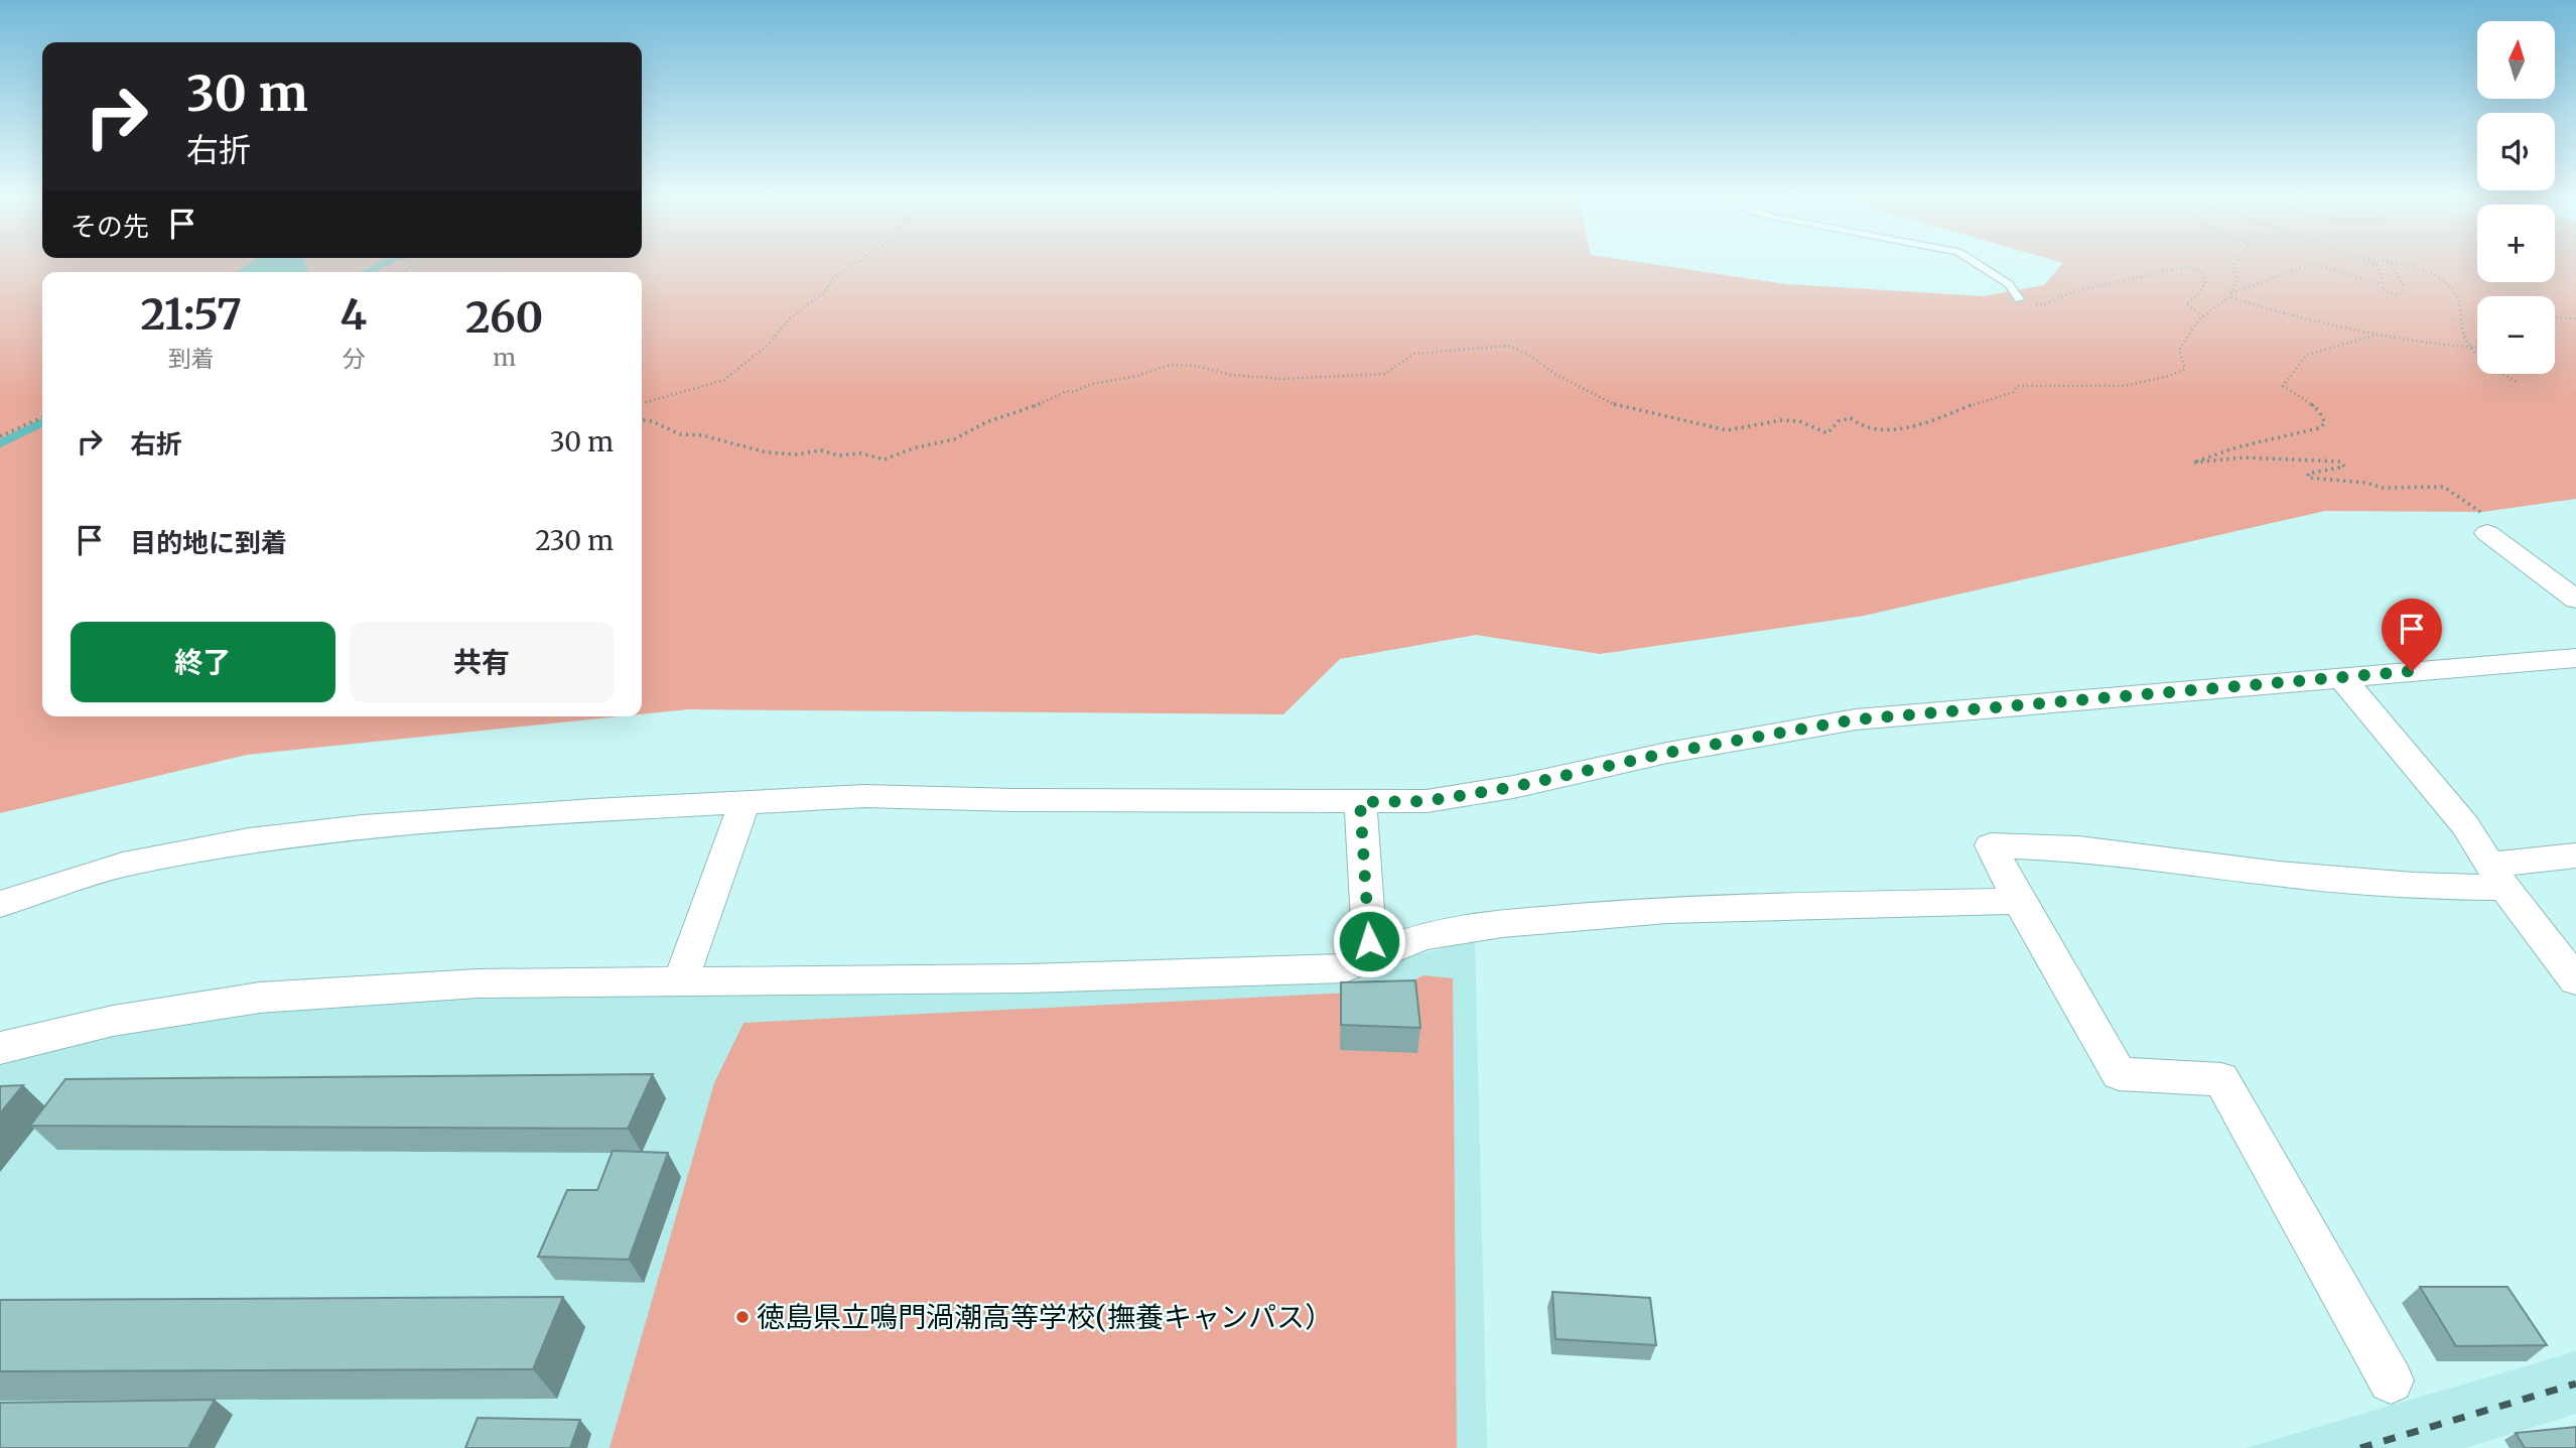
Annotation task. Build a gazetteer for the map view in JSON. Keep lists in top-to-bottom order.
{
  "places": ["徳島県立鳴門渦潮高等学校(撫養キャンパス）"],
  "north": "top",
  "page": {
    "map_buttons": ["+", "−"],
    "turn": ["30 m", "右折"],
    "then": "その先",
    "eta": [
      "21:57",
      "到着",
      "4",
      "分",
      "260",
      "m"
    ],
    "list": [
      {
        "name": "右折",
        "value": "30 m"
      },
      {
        "name": "目的地に到着",
        "value": "230 m"
      }
    ],
    "buttons": ["終了", "共有"]
  }
}
